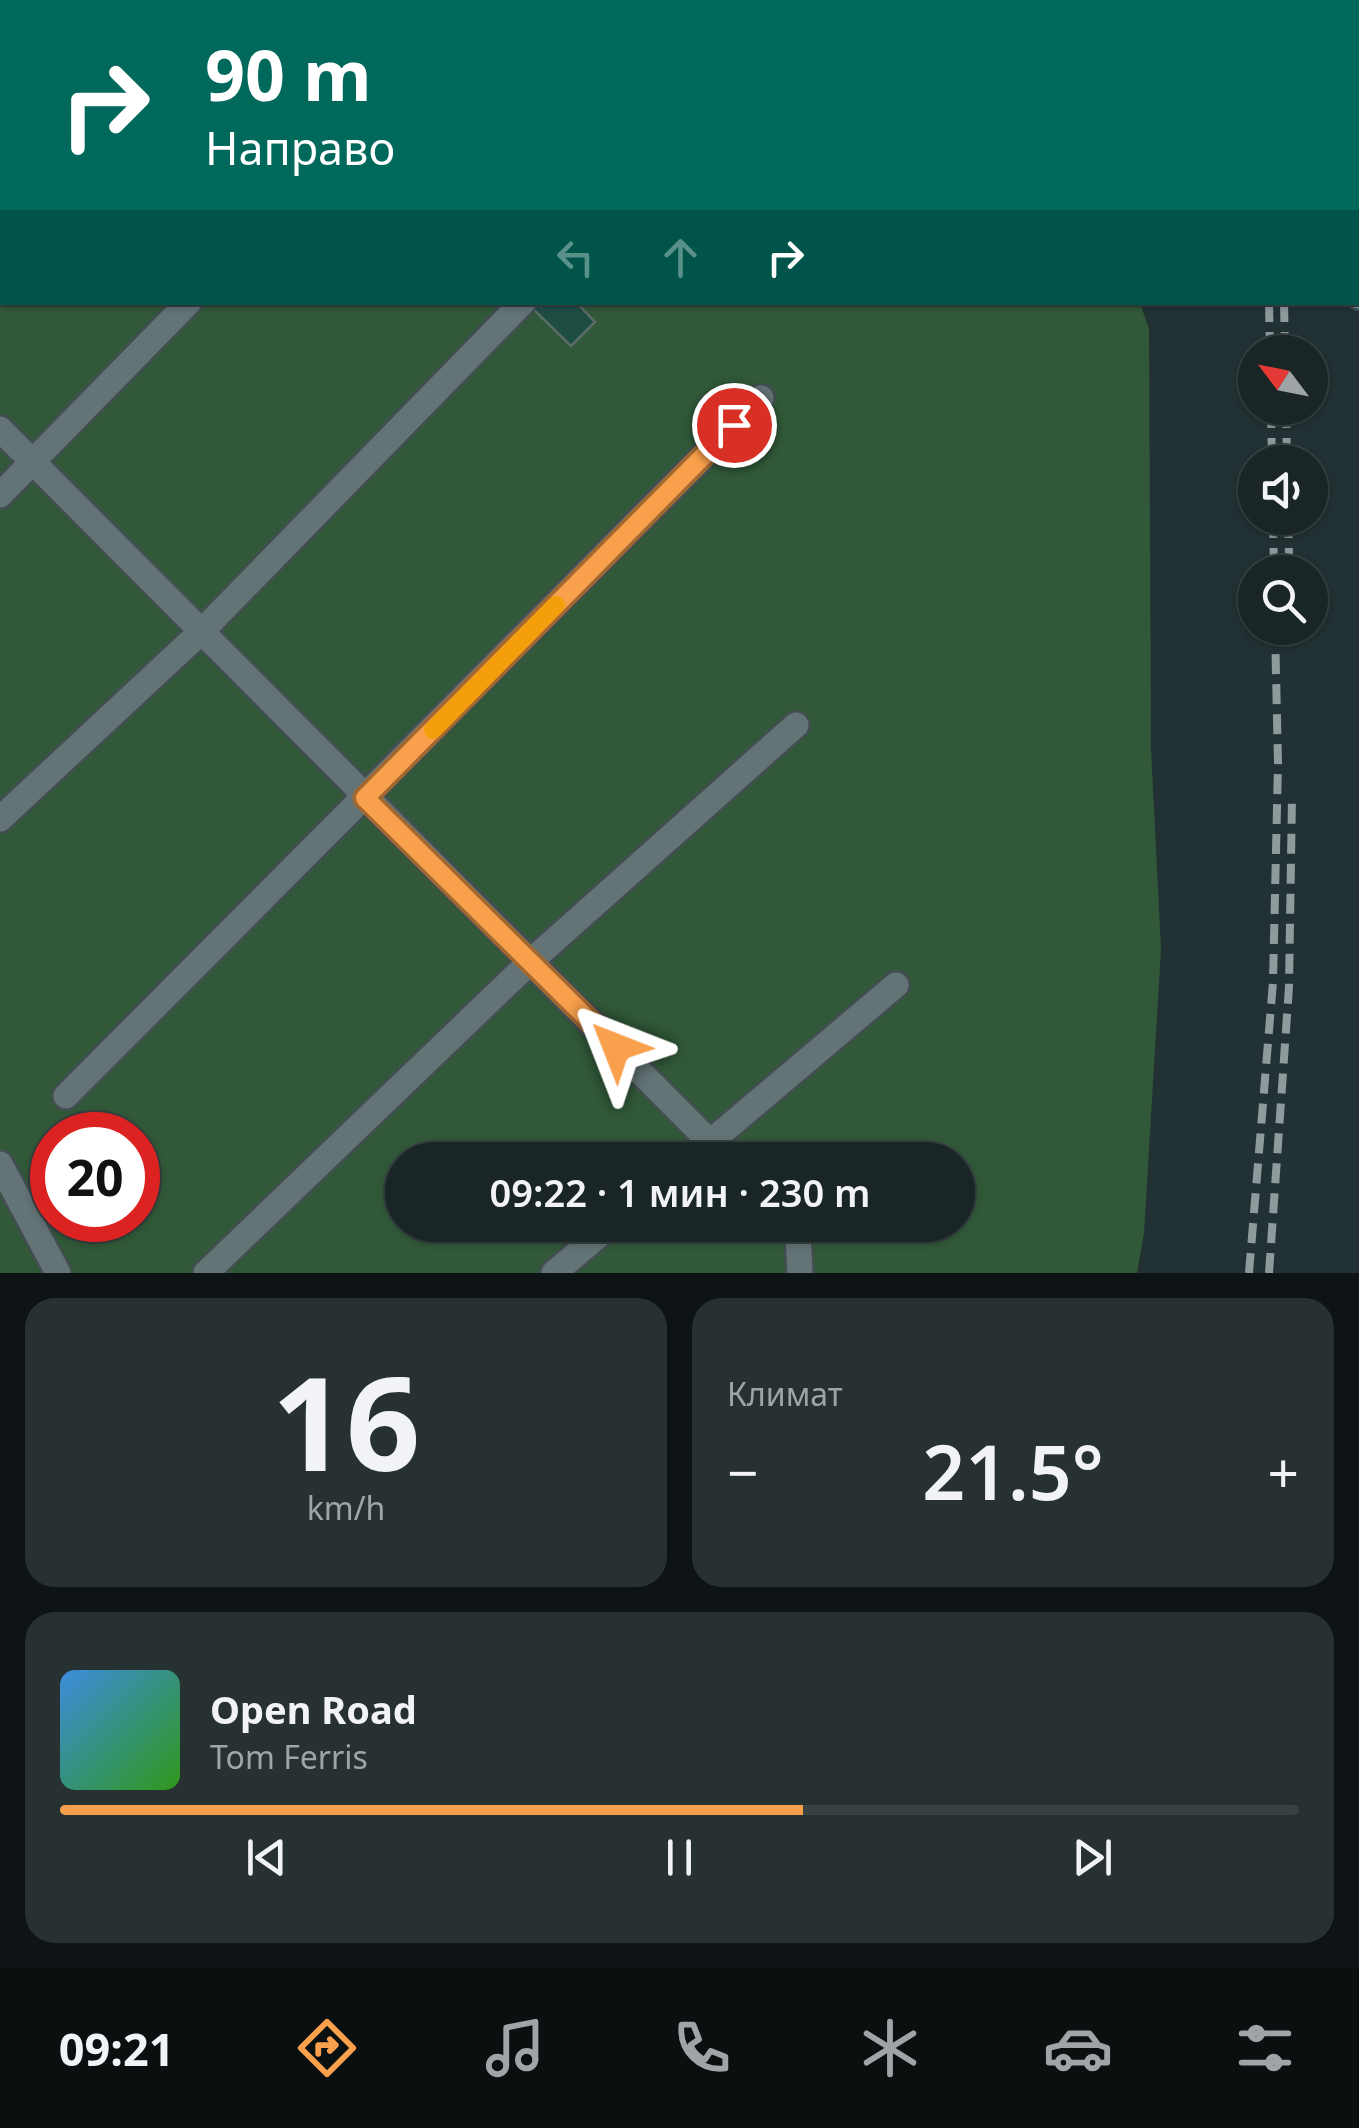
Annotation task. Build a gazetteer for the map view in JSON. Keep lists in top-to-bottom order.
{
  "north": "top left",
  "page": {
    "turn": ["90 m", "Направо"],
    "limit": "20",
    "trip": "09:22 · 1 мин · 230 m",
    "tile": [
      ["16", "km/h"],
      "Климат"
    ],
    "heat": ["−", "21.5°", "+"],
    "song": ["Open Road", "Tom Ferris"],
    "tabs": "09:21"
  }
}
